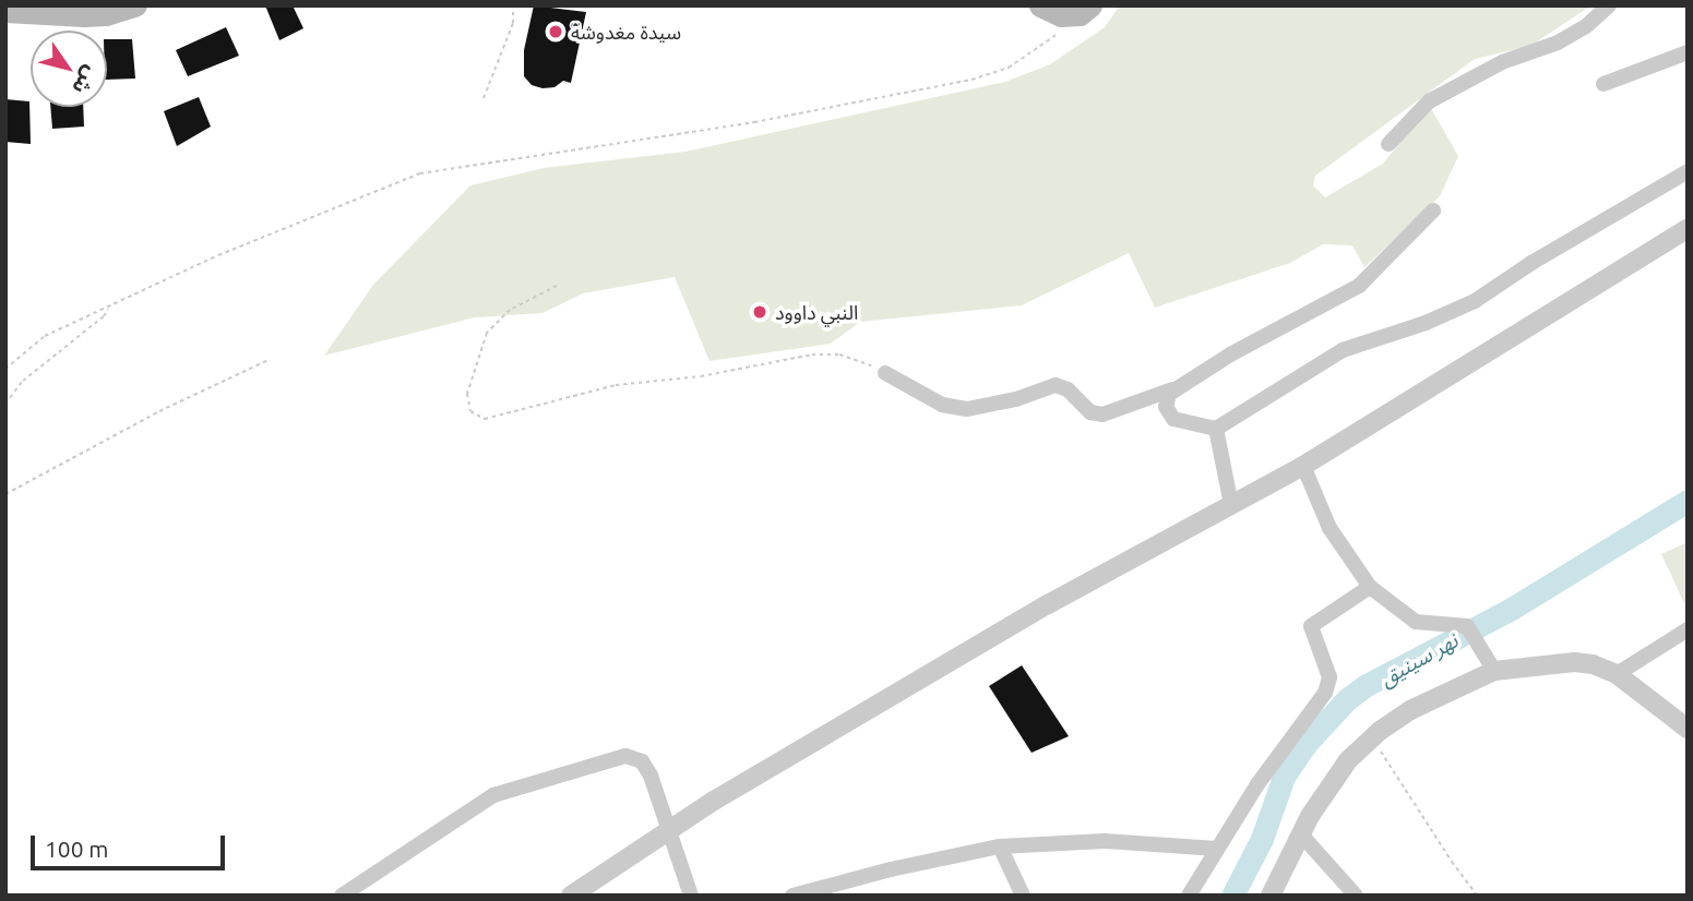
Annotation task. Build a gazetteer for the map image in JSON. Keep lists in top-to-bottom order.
{
  "water": ["نهر سينيق"],
  "places": ["سيدة مغدوشة", "النبي داوود"],
  "scale_bar": "100 m",
  "north": "bottom right"
}
